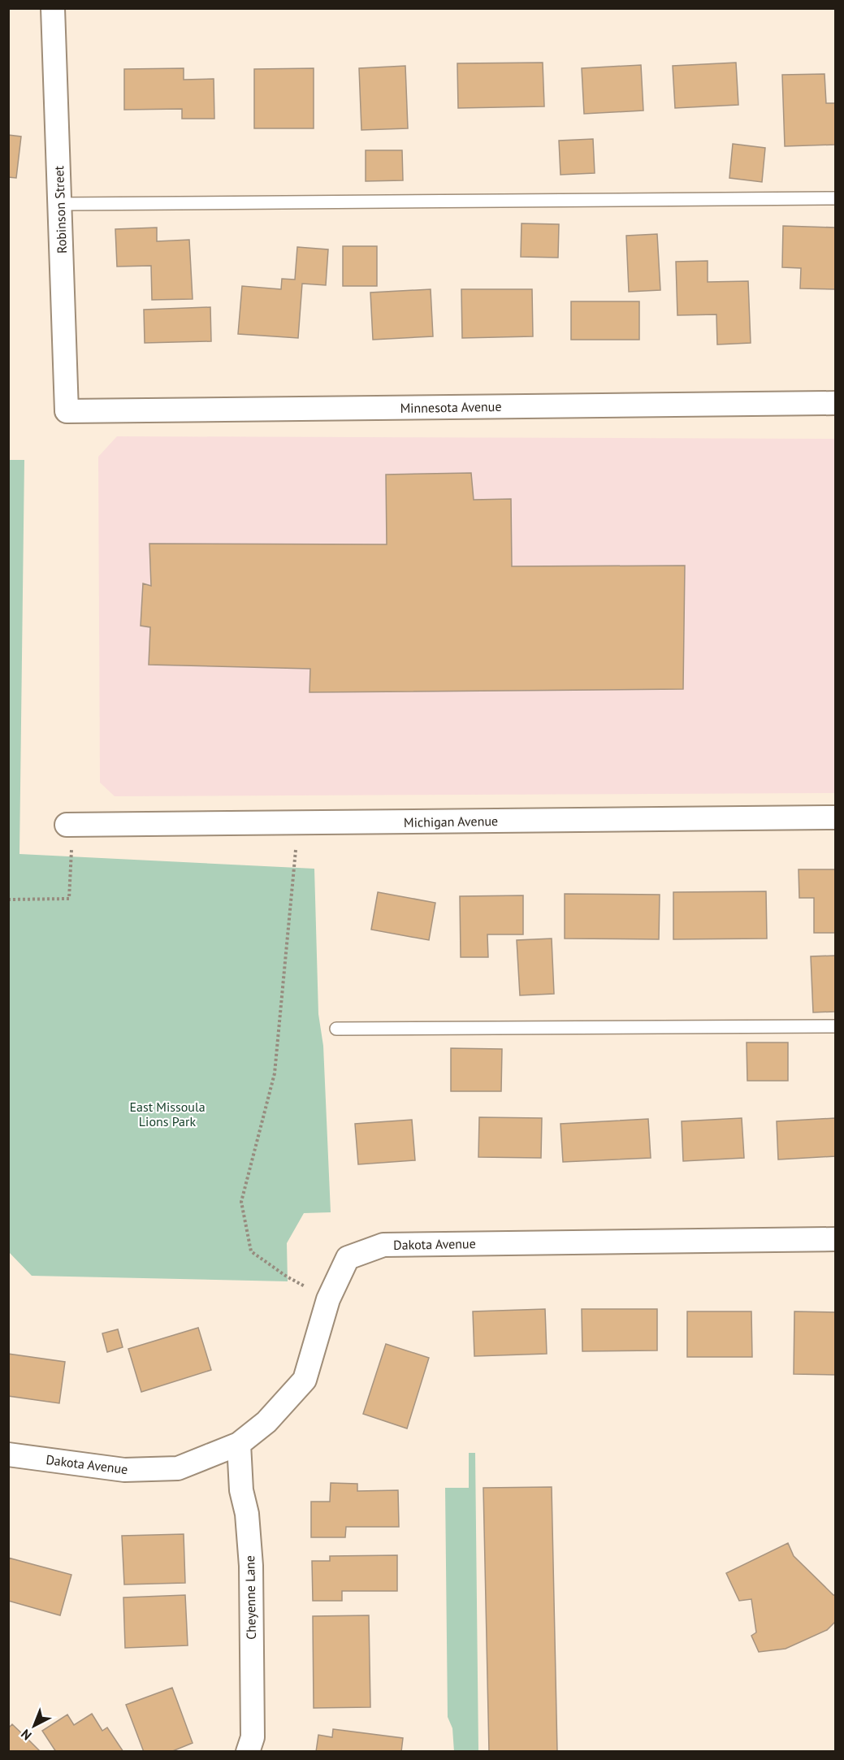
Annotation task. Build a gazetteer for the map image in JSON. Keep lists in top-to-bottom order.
{
  "streets": {
    "street": [
      "Robinson Street",
      "Minnesota Avenue",
      "Michigan Avenue",
      "Dakota Avenue",
      "Cheyenne Lane"
    ]
  },
  "crossings": [
    ["Robinson Street", "Minnesota Avenue"],
    ["Dakota Avenue", "Cheyenne Lane"]
  ],
  "parks": ["East Missoula Lions Park"],
  "north": "bottom left"
}
